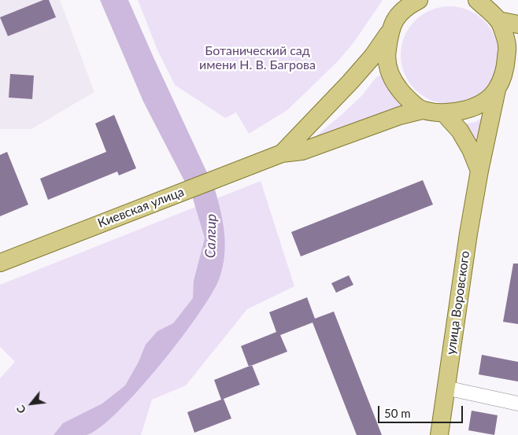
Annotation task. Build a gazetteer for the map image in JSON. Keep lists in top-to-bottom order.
{
  "streets": {
    "main road": ["Киевская улица", "улица Воровского"]
  },
  "water": ["Салгир"],
  "parks": ["Ботанический сад имени Н. В. Багрова"],
  "scale_bar": "50 m",
  "north": "bottom left"
}
